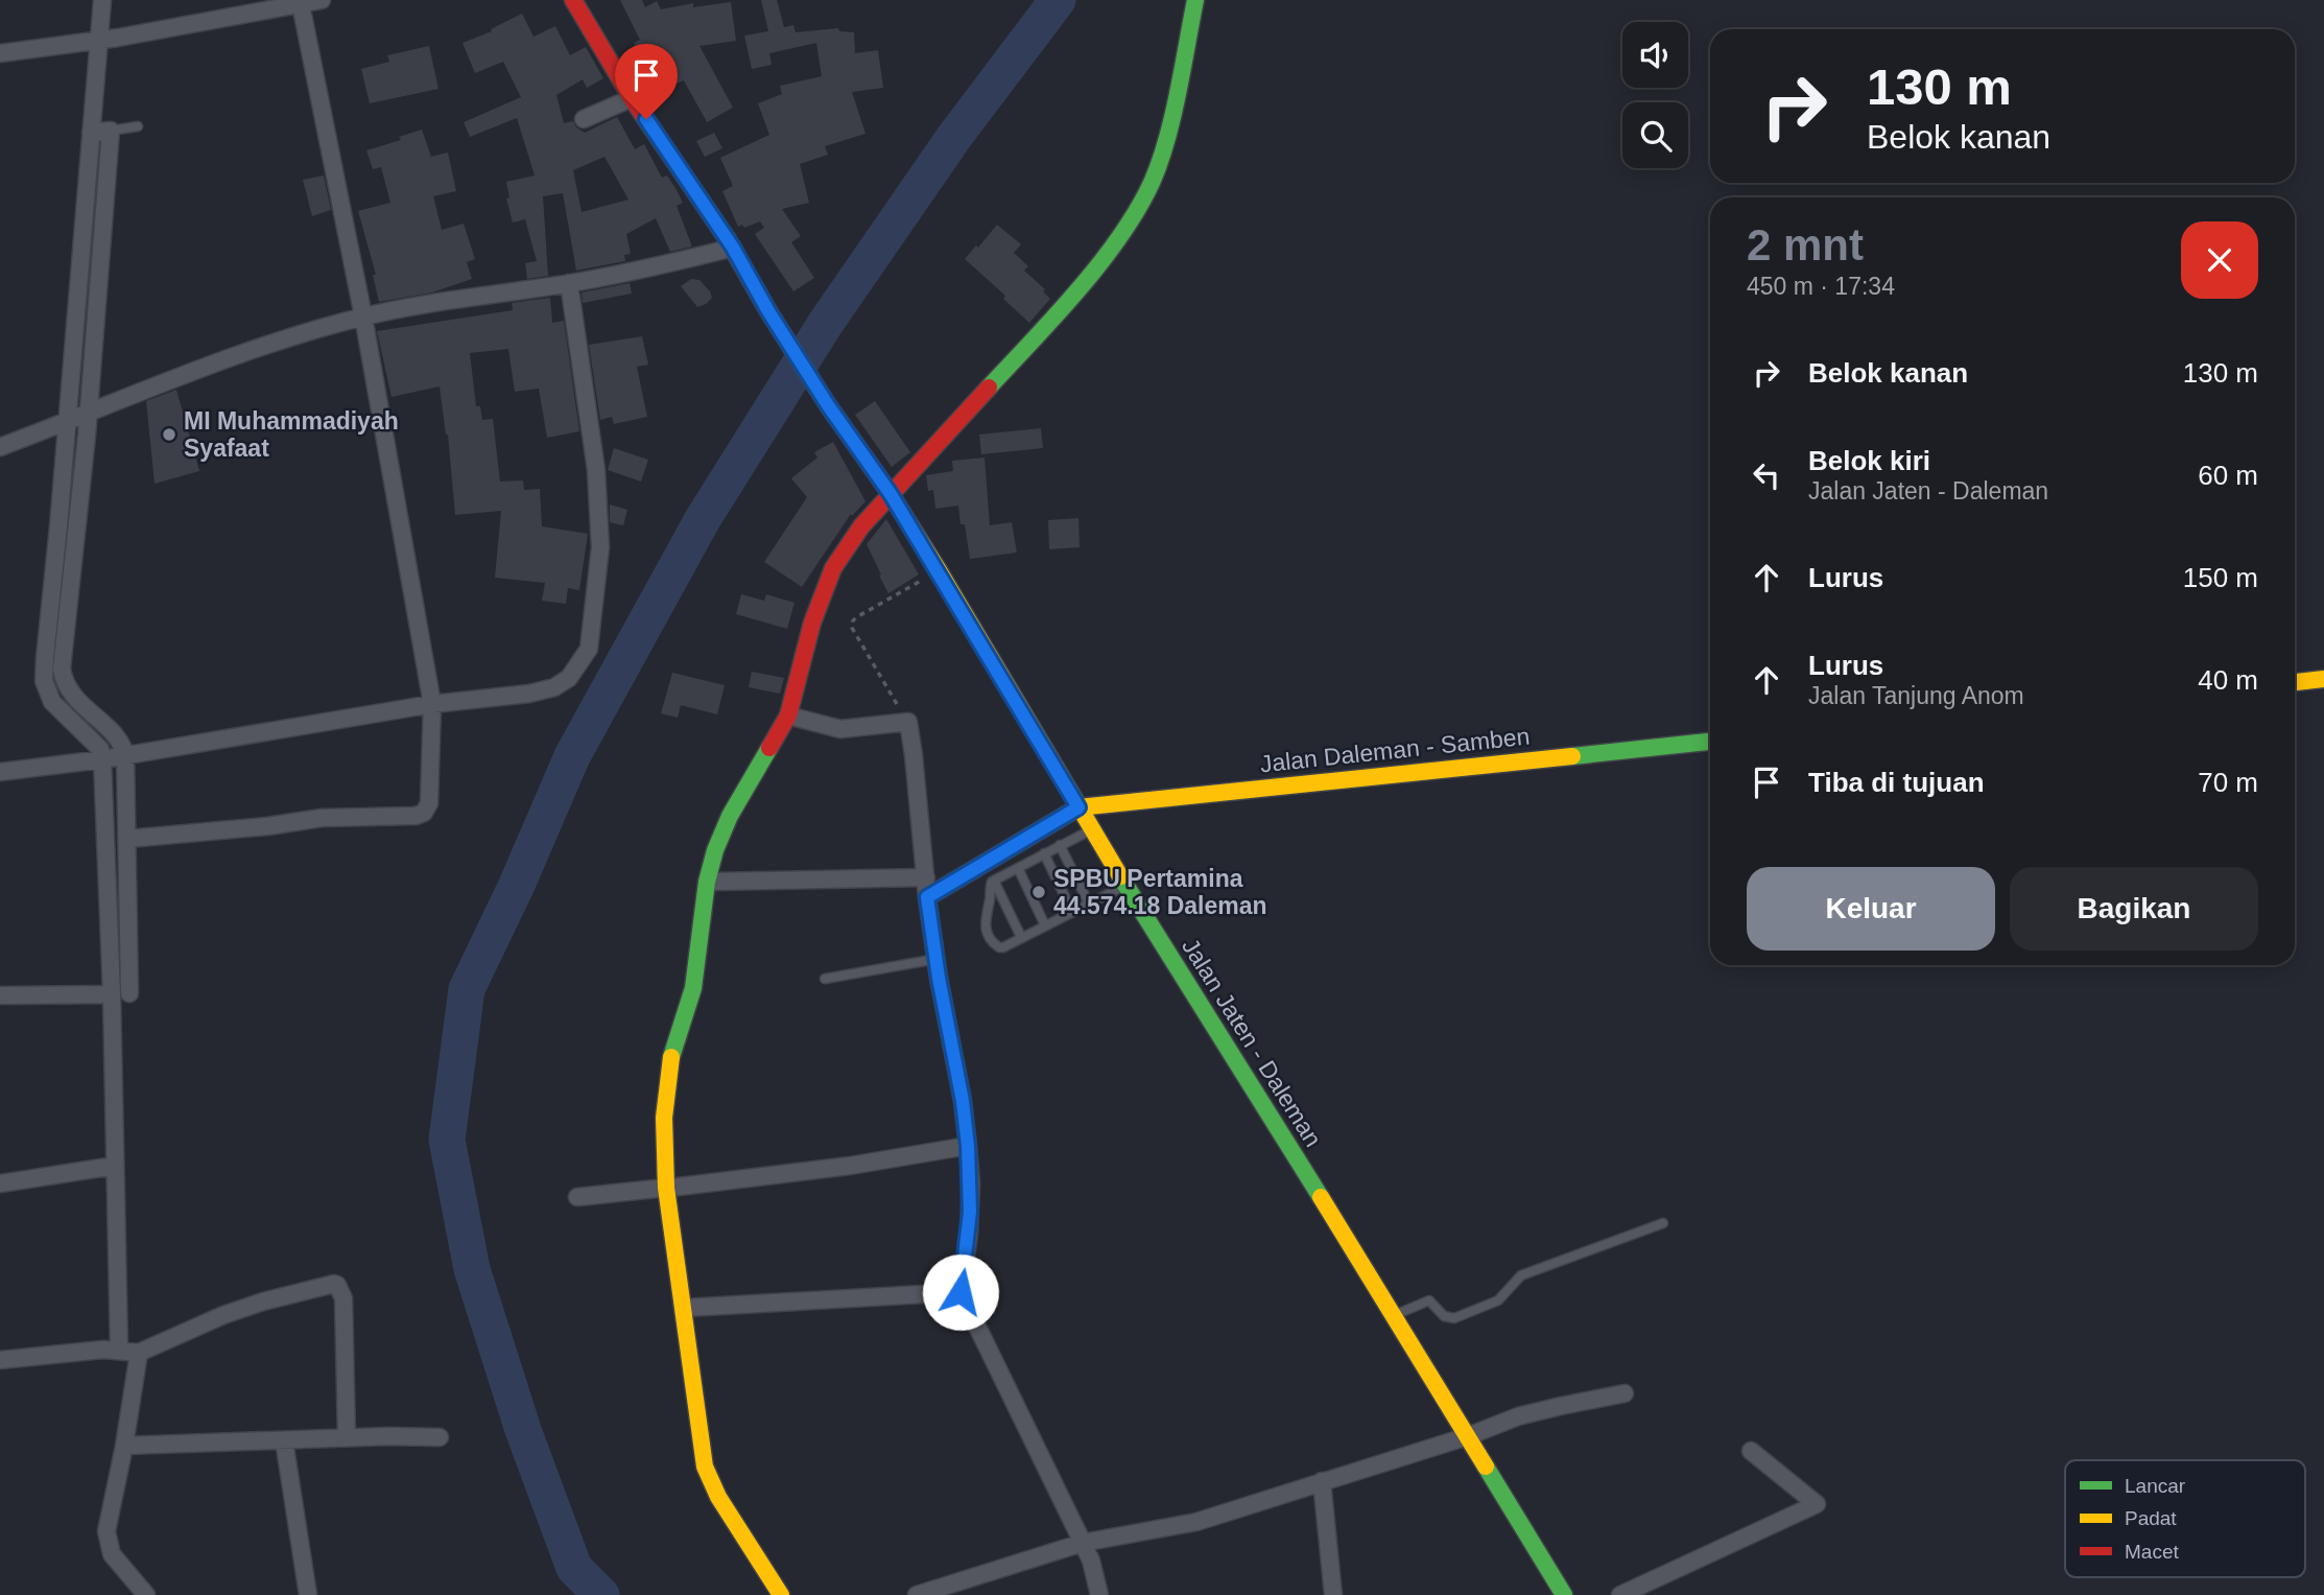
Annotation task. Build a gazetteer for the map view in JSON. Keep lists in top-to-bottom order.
{
  "streets": {
    "main road": ["Jalan Daleman - Samben", "Jalan Jaten - Daleman"]
  },
  "crossings": [
    ["Jalan Daleman - Samben", "Jalan Jaten - Daleman"]
  ],
  "places": ["MI Muhammadiyah Syafaat", "SPBU Pertamina 44.574.18 Daleman"],
  "legend": ["Lancar", "Padat", "Macet"],
  "page": {
    "turn": ["130 m", "Belok kanan"],
    "heading": ["2 mnt", "450 m · 17:34"],
    "list": [
      {
        "name": "Belok kanan",
        "value": "130 m"
      },
      {
        "name": "Belok kiri",
        "note": "Jalan Jaten - Daleman",
        "value": "60 m"
      },
      {
        "name": "Lurus",
        "value": "150 m"
      },
      {
        "name": "Lurus",
        "note": "Jalan Tanjung Anom",
        "value": "40 m"
      },
      {
        "name": "Tiba di tujuan",
        "value": "70 m"
      }
    ],
    "buttons": ["Keluar", "Bagikan"]
  }
}
